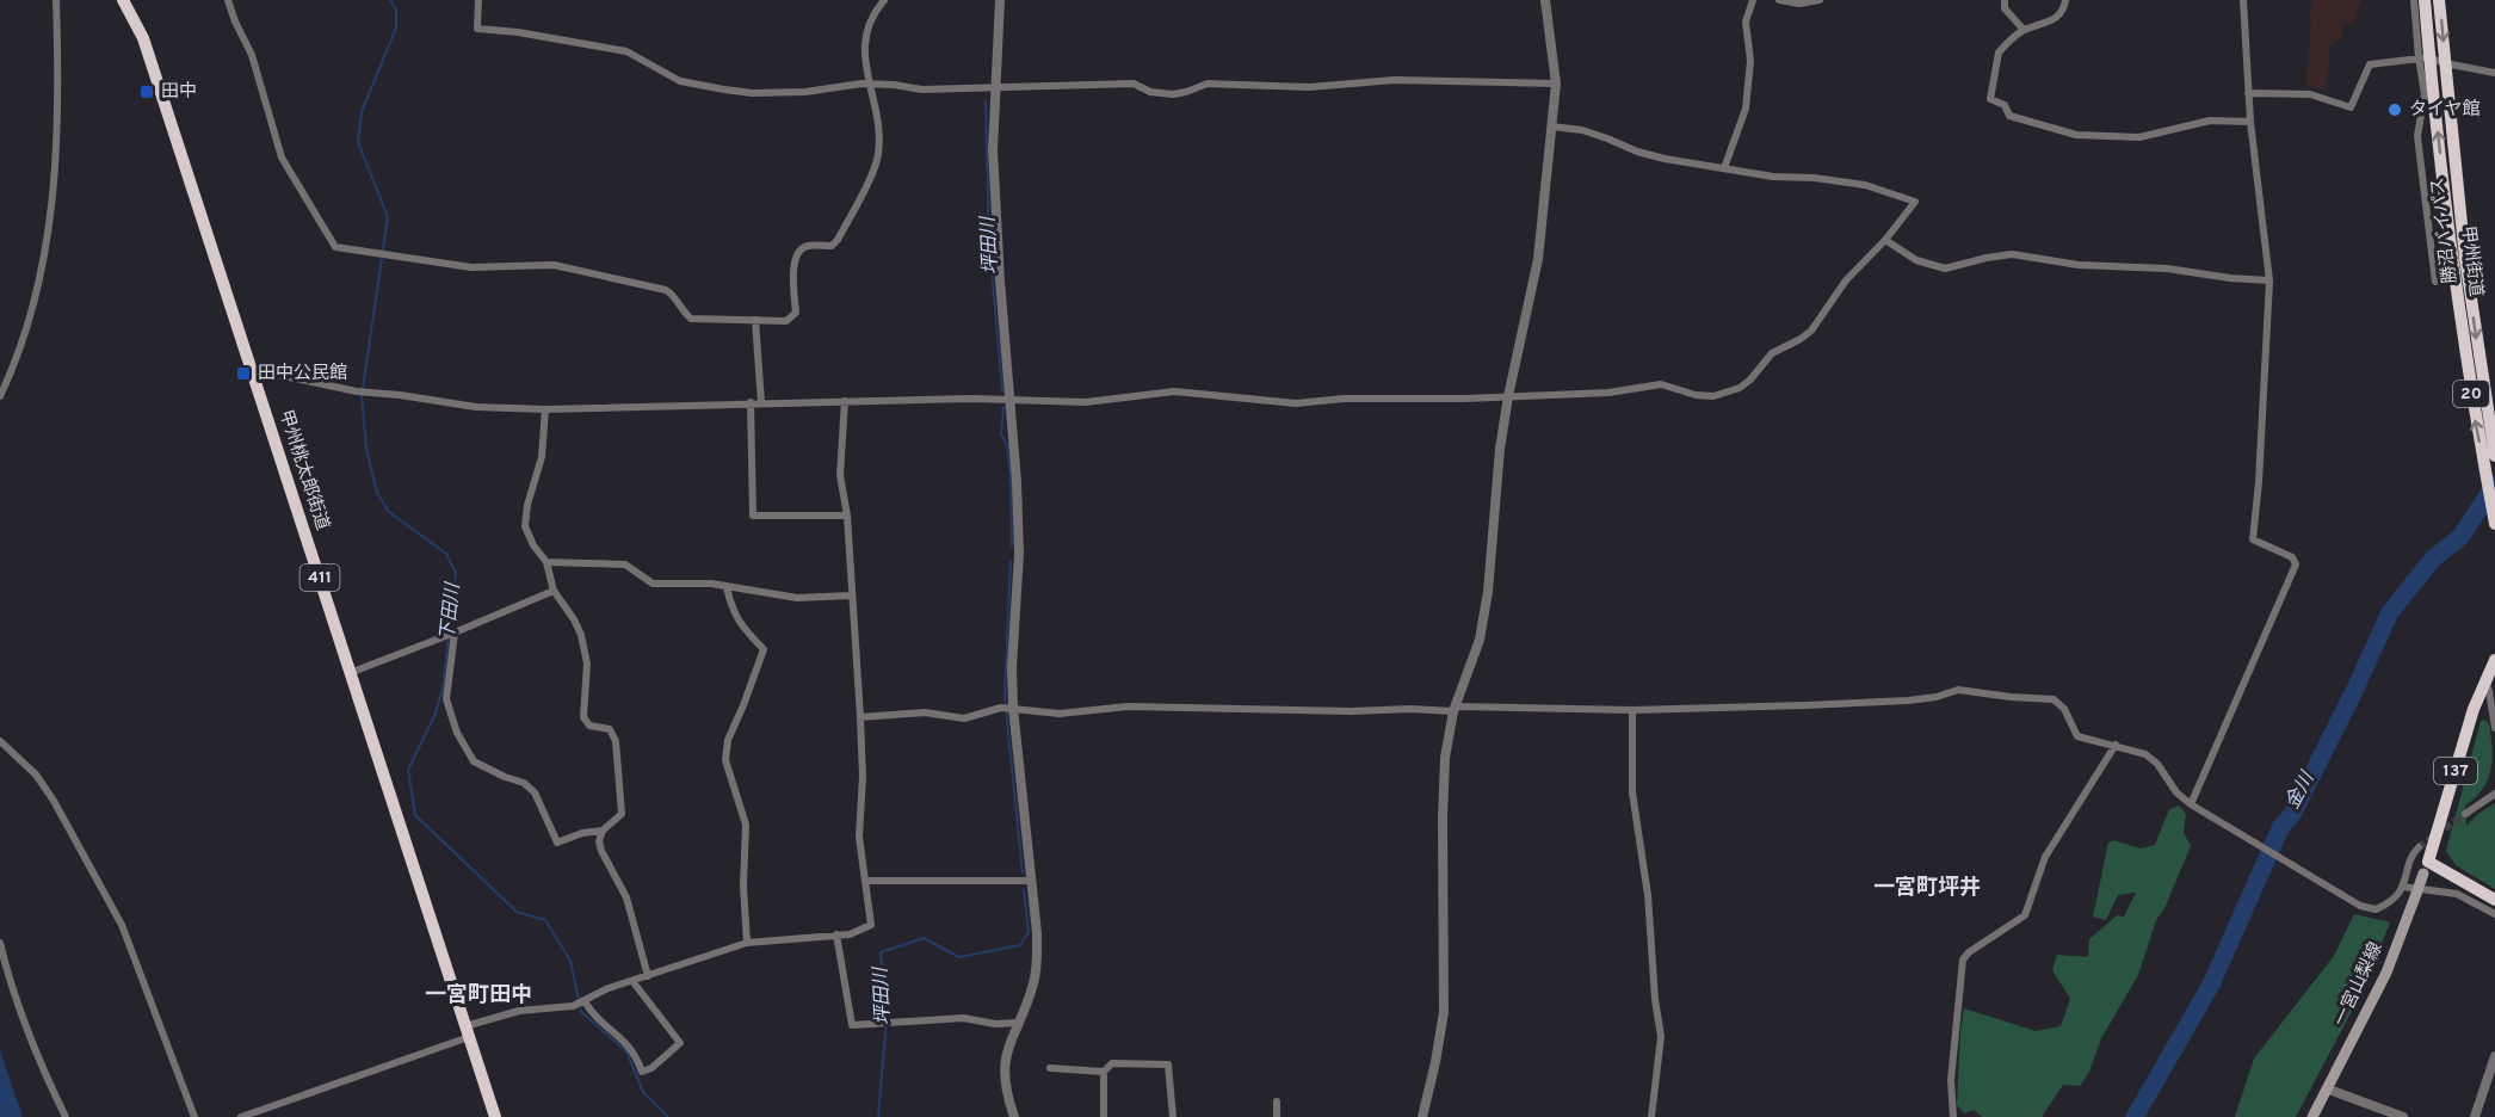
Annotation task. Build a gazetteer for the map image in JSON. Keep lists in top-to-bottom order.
{
  "streets": {
    "highway": [
      "勝沼バイパス",
      "甲州街道",
      "20",
      "甲州桃太郎街道",
      "411",
      "137"
    ],
    "main road": ["一宮山梨線"]
  },
  "crossings": [
    ["勝沼バイパス", "甲州街道"],
    ["137", "一宮山梨線"]
  ],
  "one_way": ["勝沼バイパス", "甲州街道"],
  "districts": ["一宮町坪井", "一宮町田中"],
  "water": ["坪田川", "下田川", "金川"],
  "places": {
    "transit": ["田中", "田中公民館"],
    "other": ["タイヤ館"]
  }
}
